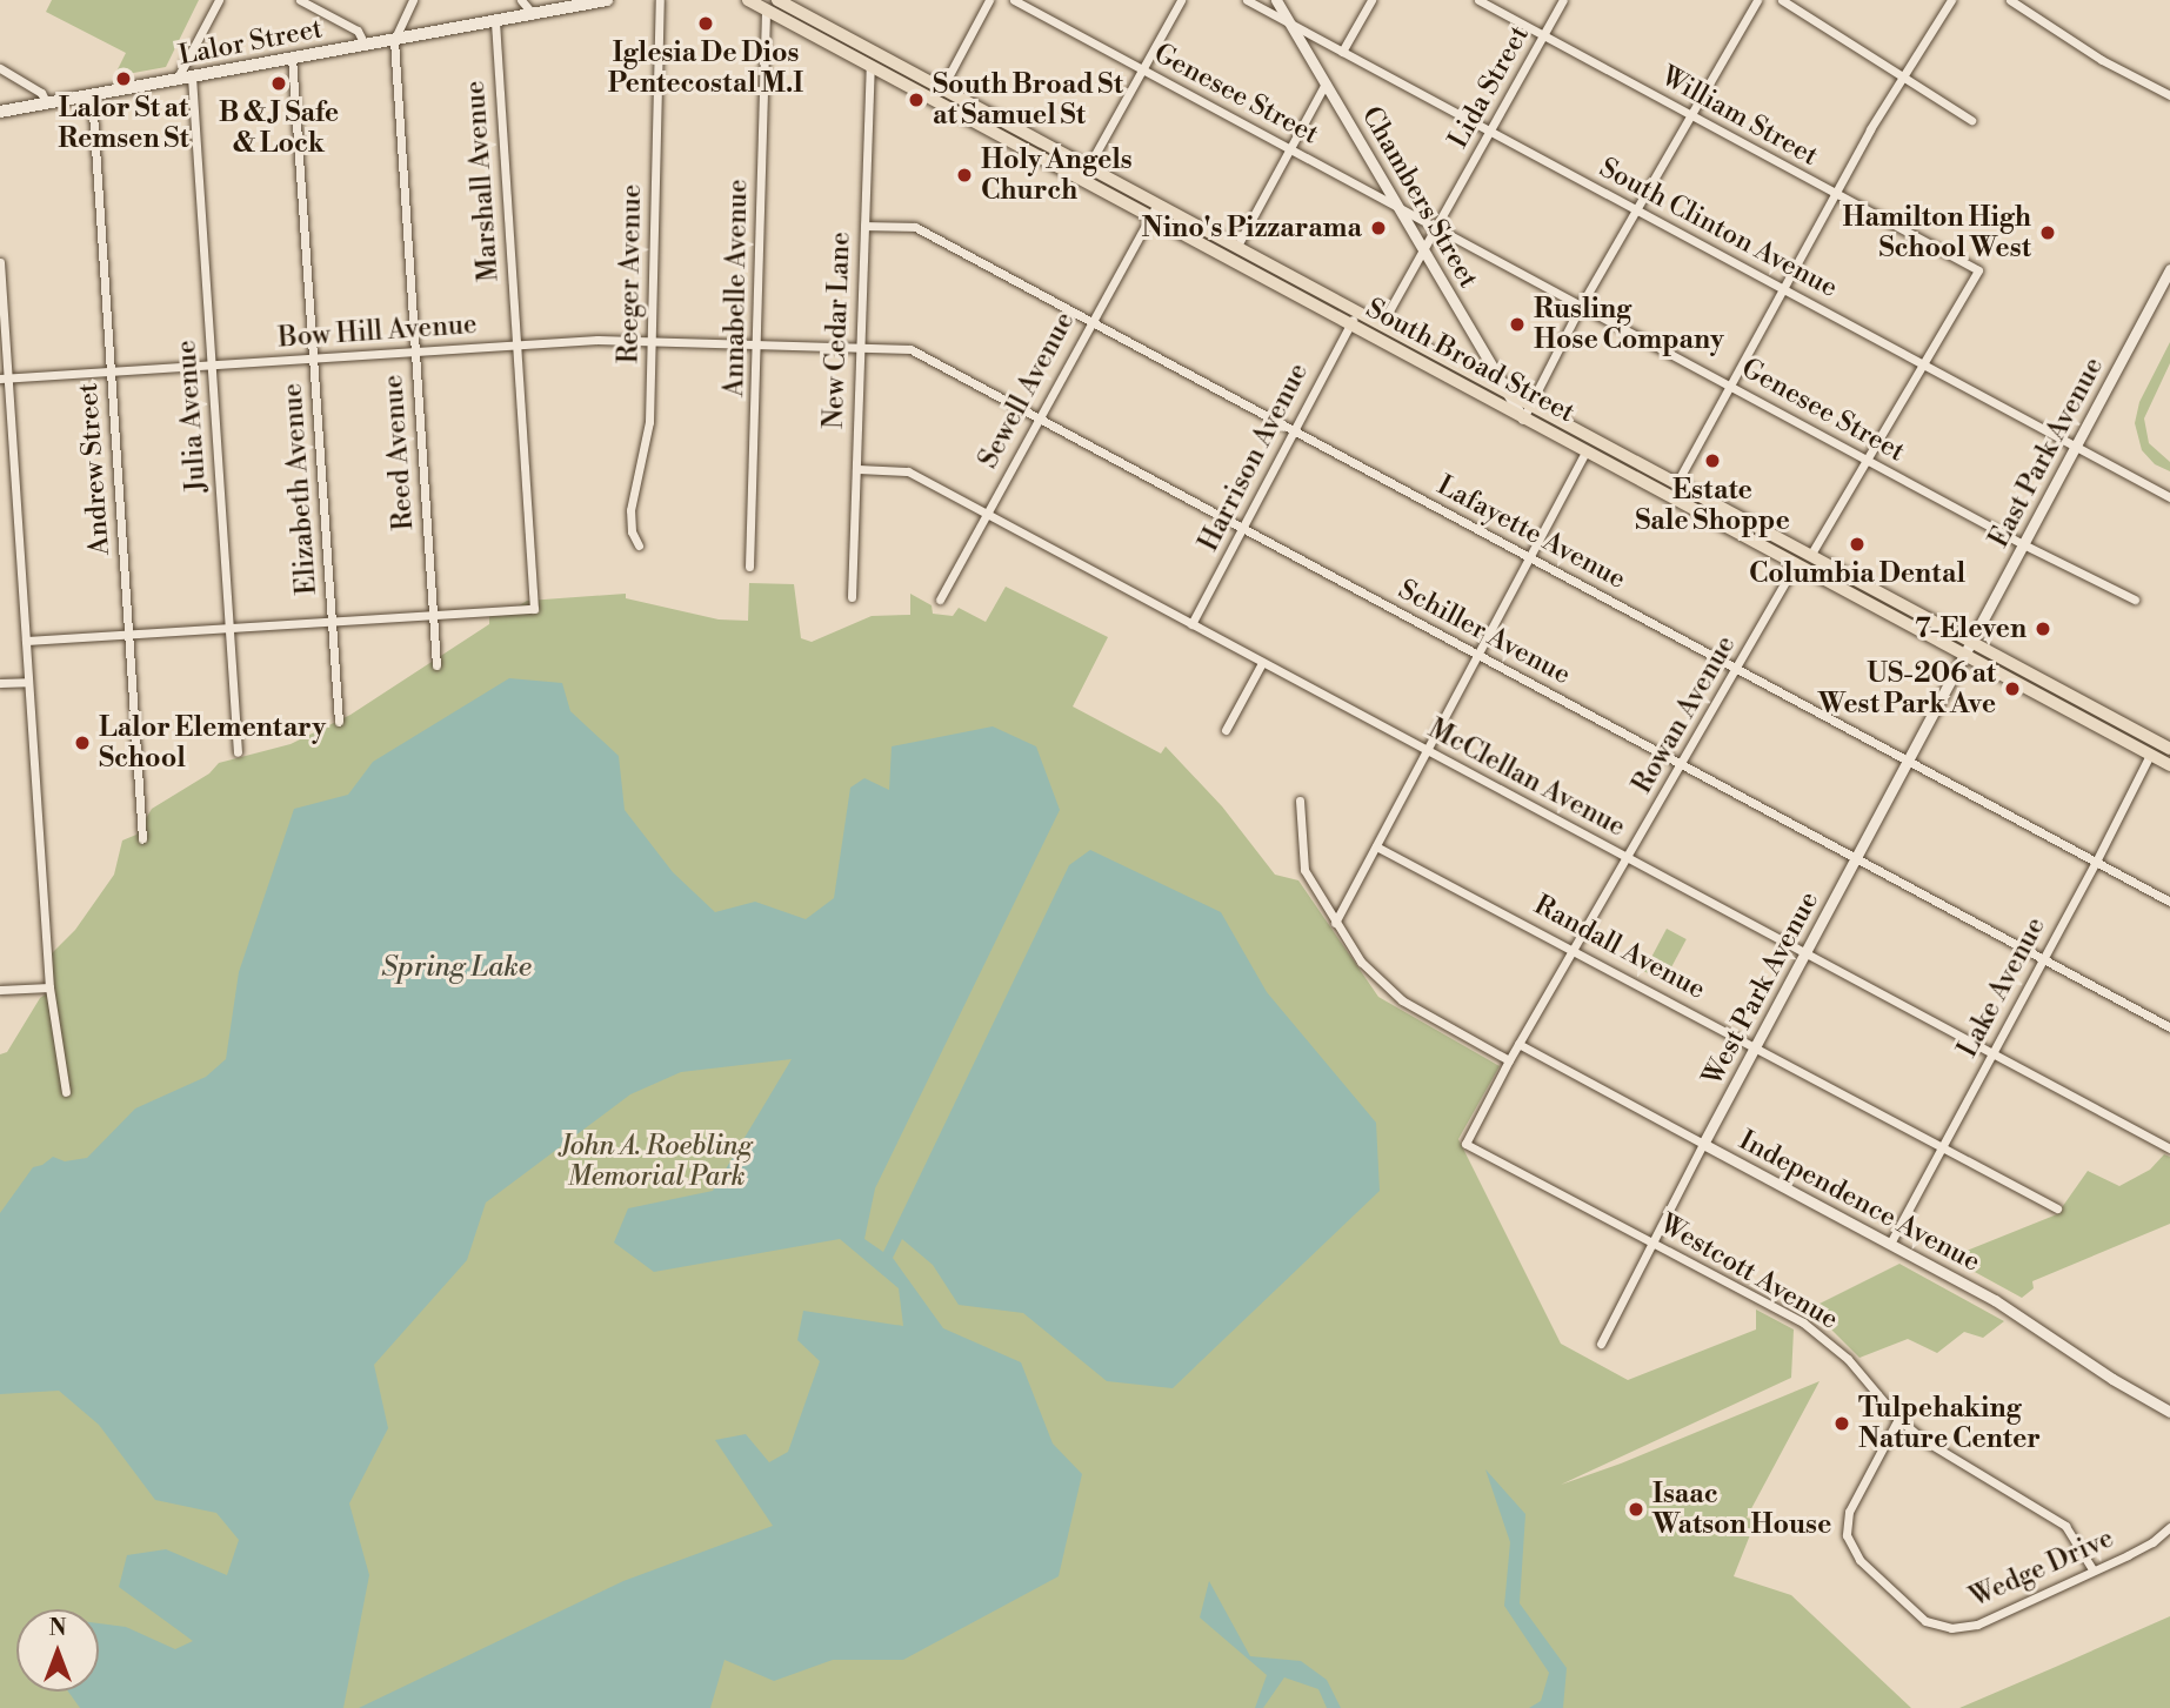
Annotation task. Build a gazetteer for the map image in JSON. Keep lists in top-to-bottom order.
{
  "streets": {
    "main road": ["Lalor Street", "South Broad Street"],
    "street": [
      "Lida Street",
      "Genesee Street",
      "William Street",
      "Marshall Avenue",
      "Chambers Street",
      "South Clinton Avenue",
      "Reeger Avenue",
      "Annabelle Avenue",
      "New Cedar Lane",
      "Bow Hill Avenue",
      "Sewell Avenue",
      "Julia Avenue",
      "Reed Avenue",
      "East Park Avenue",
      "Harrison Avenue",
      "Andrew Street",
      "Elizabeth Avenue",
      "Lafayette Avenue",
      "Schiller Avenue",
      "Rowan Avenue",
      "McClellan Avenue",
      "Randall Avenue",
      "Lake Avenue",
      "West Park Avenue",
      "Independence Avenue",
      "Westcott Avenue",
      "Wedge Drive"
    ]
  },
  "crossings": [
    ["Lalor Street", "Marshall Avenue"],
    ["Lalor Street", "Julia Avenue"],
    ["Lalor Street", "Reed Avenue"],
    ["Lalor Street", "Andrew Street"],
    ["Lalor Street", "Elizabeth Avenue"],
    ["Lida Street", "Genesee Street"],
    ["Lida Street", "William Street"],
    ["Lida Street", "Chambers Street"],
    ["Lida Street", "South Clinton Avenue"],
    ["Lida Street", "South Broad Street"],
    ["Genesee Street", "Chambers Street"],
    ["Genesee Street", "East Park Avenue"],
    ["William Street", "South Clinton Avenue"],
    ["Marshall Avenue", "Bow Hill Avenue"],
    ["Marshall Avenue", "Reed Avenue"],
    ["Chambers Street", "South Clinton Avenue"],
    ["Chambers Street", "South Broad Street"],
    ["South Clinton Avenue", "East Park Avenue"],
    ["Reeger Avenue", "Bow Hill Avenue"],
    ["Annabelle Avenue", "Bow Hill Avenue"],
    ["Annabelle Avenue", "South Broad Street"],
    ["Annabelle Avenue", "Schiller Avenue"],
    ["New Cedar Lane", "South Broad Street"],
    ["New Cedar Lane", "Lafayette Avenue"],
    ["New Cedar Lane", "Schiller Avenue"],
    ["New Cedar Lane", "McClellan Avenue"],
    ["Bow Hill Avenue", "Julia Avenue"],
    ["Bow Hill Avenue", "Reed Avenue"],
    ["Bow Hill Avenue", "Andrew Street"],
    ["Bow Hill Avenue", "Elizabeth Avenue"],
    ["Bow Hill Avenue", "Schiller Avenue"],
    ["South Broad Street", "Sewell Avenue"],
    ["South Broad Street", "East Park Avenue"],
    ["South Broad Street", "Harrison Avenue"],
    ["South Broad Street", "Rowan Avenue"],
    ["South Broad Street", "Lake Avenue"],
    ["South Broad Street", "West Park Avenue"],
    ["Sewell Avenue", "Lafayette Avenue"],
    ["Sewell Avenue", "Schiller Avenue"],
    ["Sewell Avenue", "McClellan Avenue"],
    ["East Park Avenue", "West Park Avenue"],
    ["Harrison Avenue", "Lafayette Avenue"],
    ["Harrison Avenue", "Schiller Avenue"],
    ["Harrison Avenue", "McClellan Avenue"],
    ["Lafayette Avenue", "Rowan Avenue"],
    ["Lafayette Avenue", "Lake Avenue"],
    ["Lafayette Avenue", "West Park Avenue"],
    ["Schiller Avenue", "Rowan Avenue"],
    ["Schiller Avenue", "Lake Avenue"],
    ["Schiller Avenue", "West Park Avenue"],
    ["Rowan Avenue", "McClellan Avenue"],
    ["Rowan Avenue", "Randall Avenue"],
    ["Rowan Avenue", "Independence Avenue"],
    ["Rowan Avenue", "Westcott Avenue"],
    ["McClellan Avenue", "Lake Avenue"],
    ["McClellan Avenue", "West Park Avenue"],
    ["Randall Avenue", "Lake Avenue"],
    ["Randall Avenue", "West Park Avenue"],
    ["Lake Avenue", "Independence Avenue"],
    ["West Park Avenue", "Independence Avenue"],
    ["West Park Avenue", "Westcott Avenue"],
    ["Westcott Avenue", "Wedge Drive"]
  ],
  "water": ["Spring Lake"],
  "parks": ["John A. Roebling Memorial Park"],
  "places": [
    "Iglesia De Dios Pentecostal M.I",
    "Lalor St at Remsen St",
    "B & J Safe & Lock",
    "South Broad St at Samuel St",
    "Holy Angels Church",
    "Nino's Pizzarama",
    "Hamilton High School West",
    "Rusling Hose Company",
    "Estate Sale Shoppe",
    "Columbia Dental",
    "7-Eleven",
    "US-206 at West Park Ave",
    "Lalor Elementary School",
    "Tulpehaking Nature Center",
    "Isaac Watson House"
  ],
  "north": "top"
}
